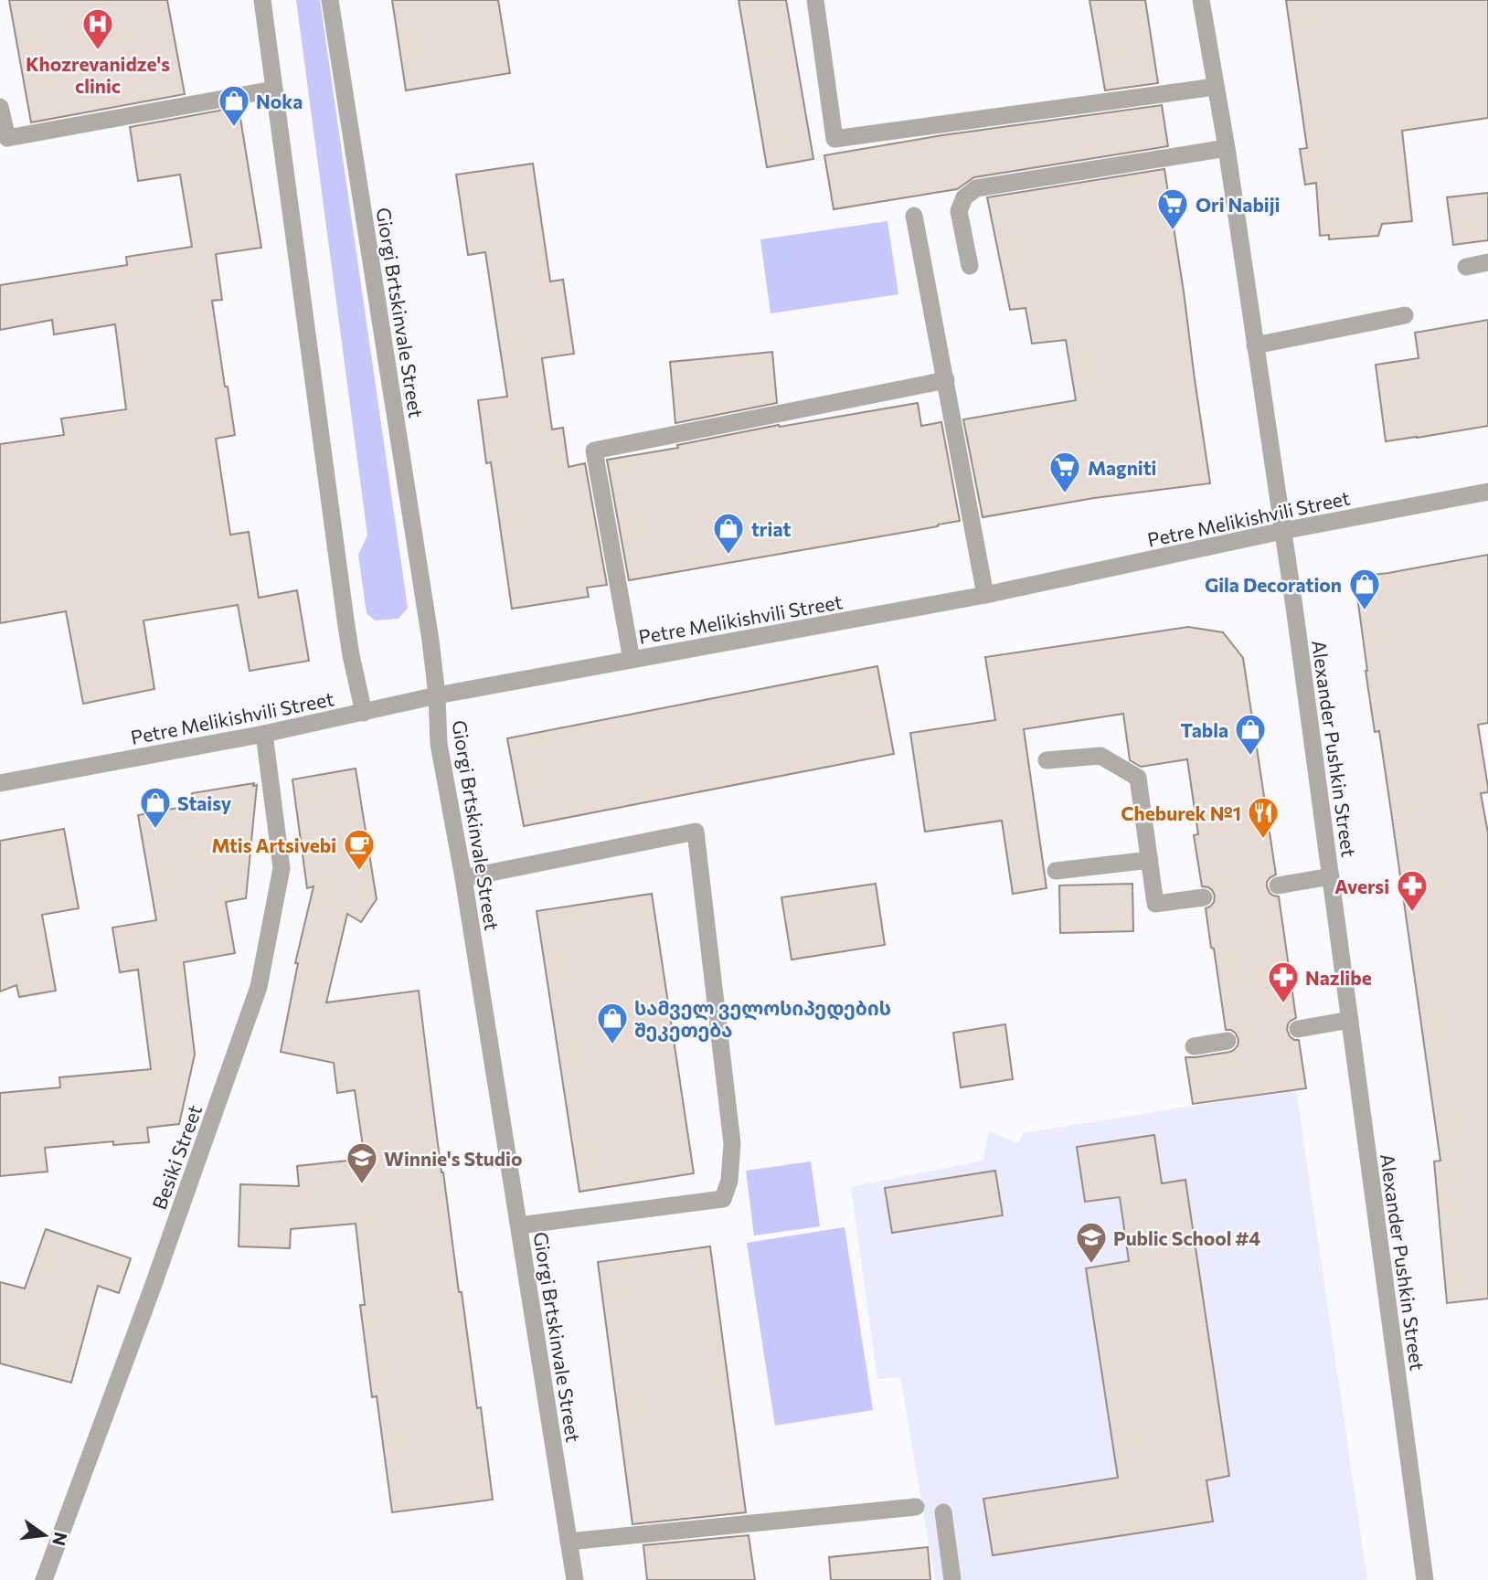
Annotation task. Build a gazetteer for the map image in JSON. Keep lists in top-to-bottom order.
{
  "streets": {
    "street": [
      "Giorgi Brtskinvale Street",
      "Petre Melikishvili Street",
      "Alexander Pushkin Street",
      "Besiki Street"
    ]
  },
  "crossings": [
    ["Giorgi Brtskinvale Street", "Petre Melikishvili Street"],
    ["Petre Melikishvili Street", "Alexander Pushkin Street"],
    ["Petre Melikishvili Street", "Besiki Street"]
  ],
  "places": {
    "hospital": ["Khozrevanidze's clinic"],
    "shop": [
      "Noka",
      "triat",
      "Gila Decoration",
      "Tabla",
      "Staisy",
      "სამველ ველოსიპედების შეკეთება"
    ],
    "supermarket": ["Ori Nabiji", "Magniti"],
    "restaurant": ["Cheburek №1"],
    "cafe": ["Mtis Artsivebi"],
    "pharmacy": ["Aversi", "Nazlibe"],
    "school or university": ["Winnie's Studio", "Public School #4"]
  },
  "north": "right"
}
